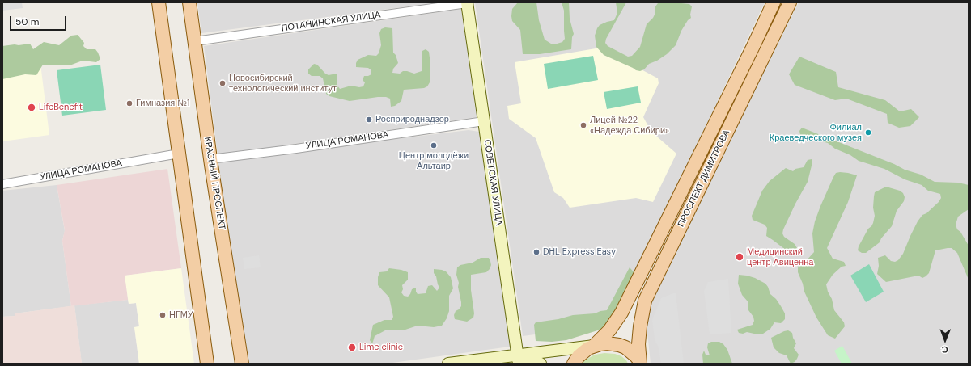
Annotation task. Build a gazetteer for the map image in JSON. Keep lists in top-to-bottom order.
{
  "streets": {
    "main road": ["ПРОСПЕКТ ДИМИТРОВА", "КРАСНЫЙ ПРОСПЕКТ"],
    "street": ["ПОТАНИНСКАЯ УЛИЦА", "УЛИЦА РОМАНОВА", "СОВЕТСКАЯ УЛИЦА"]
  },
  "crossings": [
    ["ПОТАНИНСКАЯ УЛИЦА", "СОВЕТСКАЯ УЛИЦА"],
    ["ПОТАНИНСКАЯ УЛИЦА", "КРАСНЫЙ ПРОСПЕКТ"],
    ["УЛИЦА РОМАНОВА", "СОВЕТСКАЯ УЛИЦА"],
    ["УЛИЦА РОМАНОВА", "КРАСНЫЙ ПРОСПЕКТ"]
  ],
  "places": [
    "Новосибирский технологический институт",
    "Гимназия №1",
    "LifeBenefit",
    "Росприроднадзор",
    "Лицей №22 «Надежда Сибири»",
    "Филиал Краеведческого музея",
    "Центр молодёжи Альтаир",
    "DHL Express Easy",
    "Медицинский центр Авиценна",
    "НГМУ",
    "Lime clinic"
  ],
  "scale_bar": "50 m",
  "north": "bottom"
}
